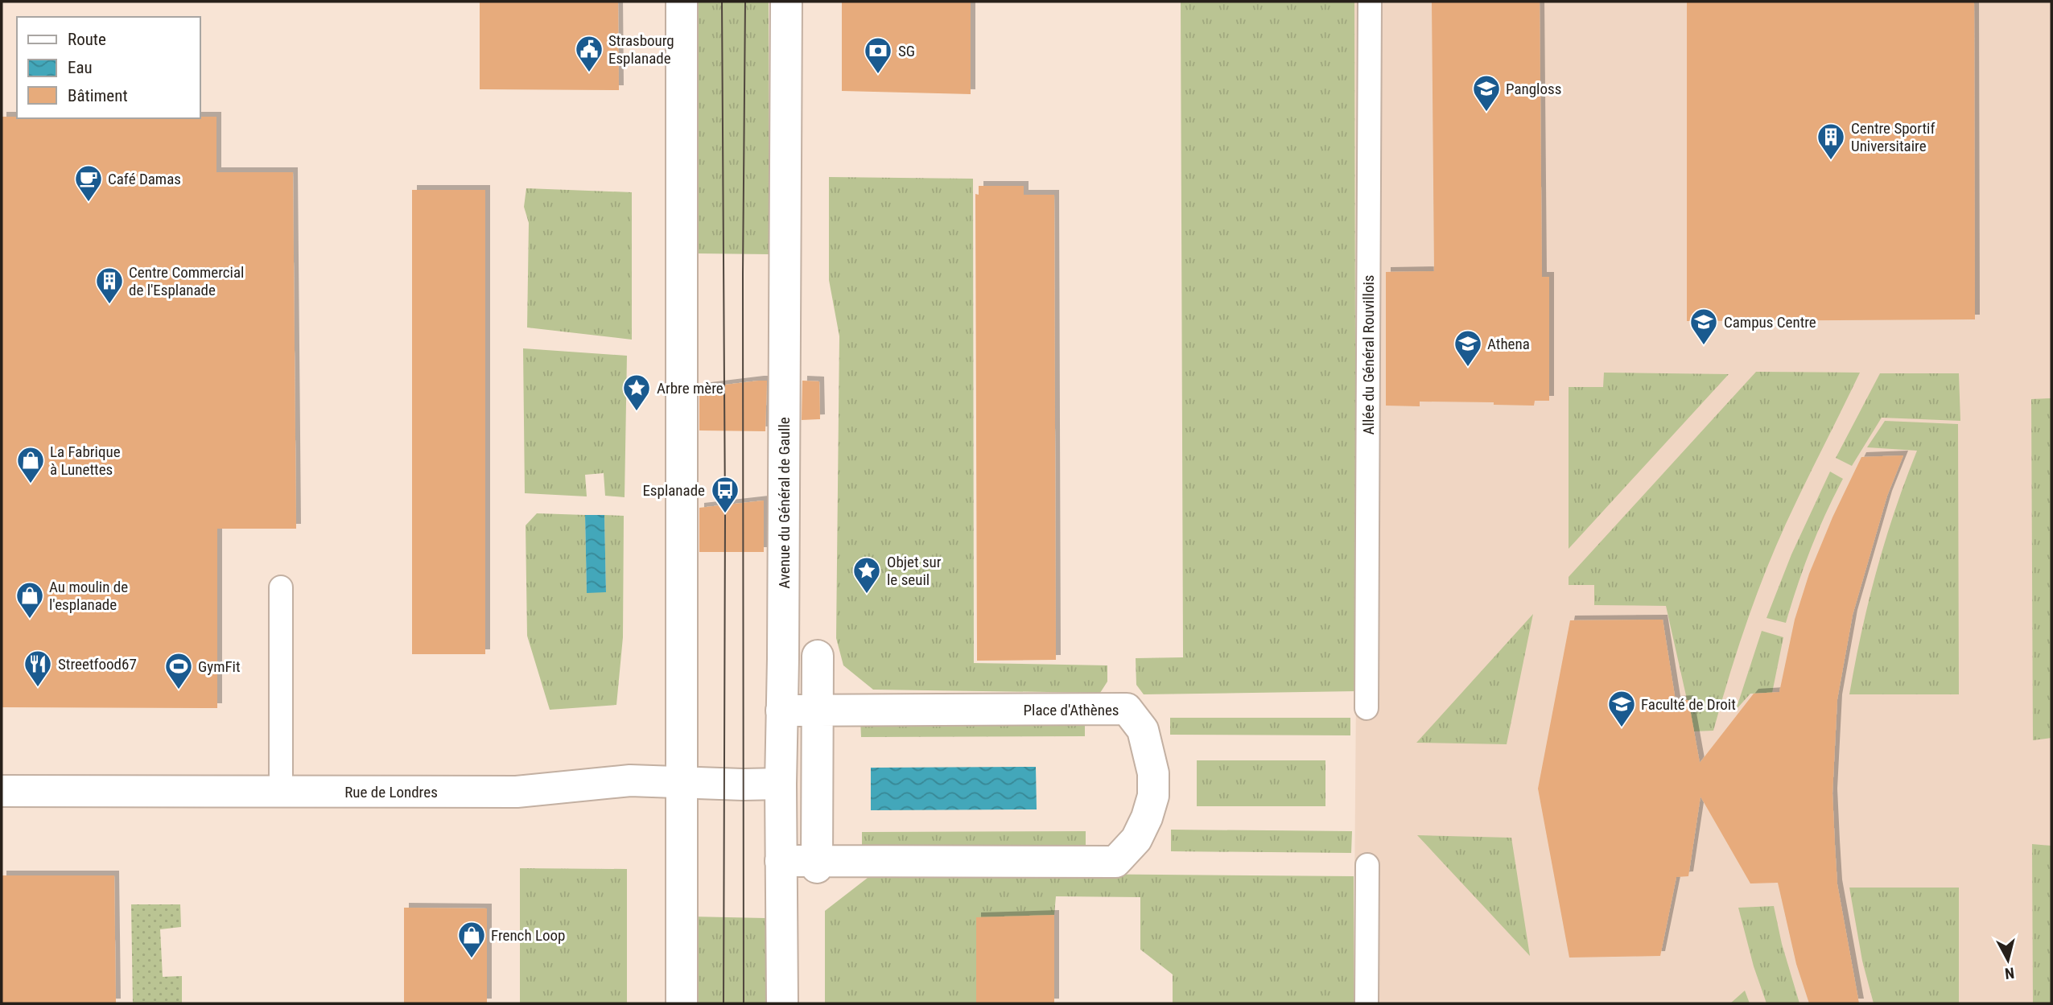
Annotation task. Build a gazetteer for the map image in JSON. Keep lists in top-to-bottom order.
{
  "streets": {
    "street": ["Avenue du Général de Gaulle", "Place d'Athènes", "Rue de Londres"],
    "lane": ["Allée du Général Rouvillois"]
  },
  "crossings": [
    ["Avenue du Général de Gaulle", "Place d'Athènes"],
    ["Avenue du Général de Gaulle", "Rue de Londres"]
  ],
  "places": {
    "public building": ["Strasbourg Esplanade"],
    "bank": ["SG"],
    "school or university": [
      "Pangloss",
      "Campus Centre",
      "Athena",
      "Faculté de Droit"
    ],
    "building": ["Centre Sportif Universitaire", "Centre Commercial de l'Esplanade"],
    "cafe": ["Café Damas"],
    "place": ["Arbre mère", "Objet sur le seuil"],
    "shop": ["La Fabrique à Lunettes", "Au moulin de l'esplanade", "French Loop"],
    "bus stop": ["Esplanade"],
    "restaurant": ["Streetfood67"],
    "sports": ["GymFit"]
  },
  "legend": ["Route", "Eau", "Bâtiment"],
  "north": "bottom"
}
